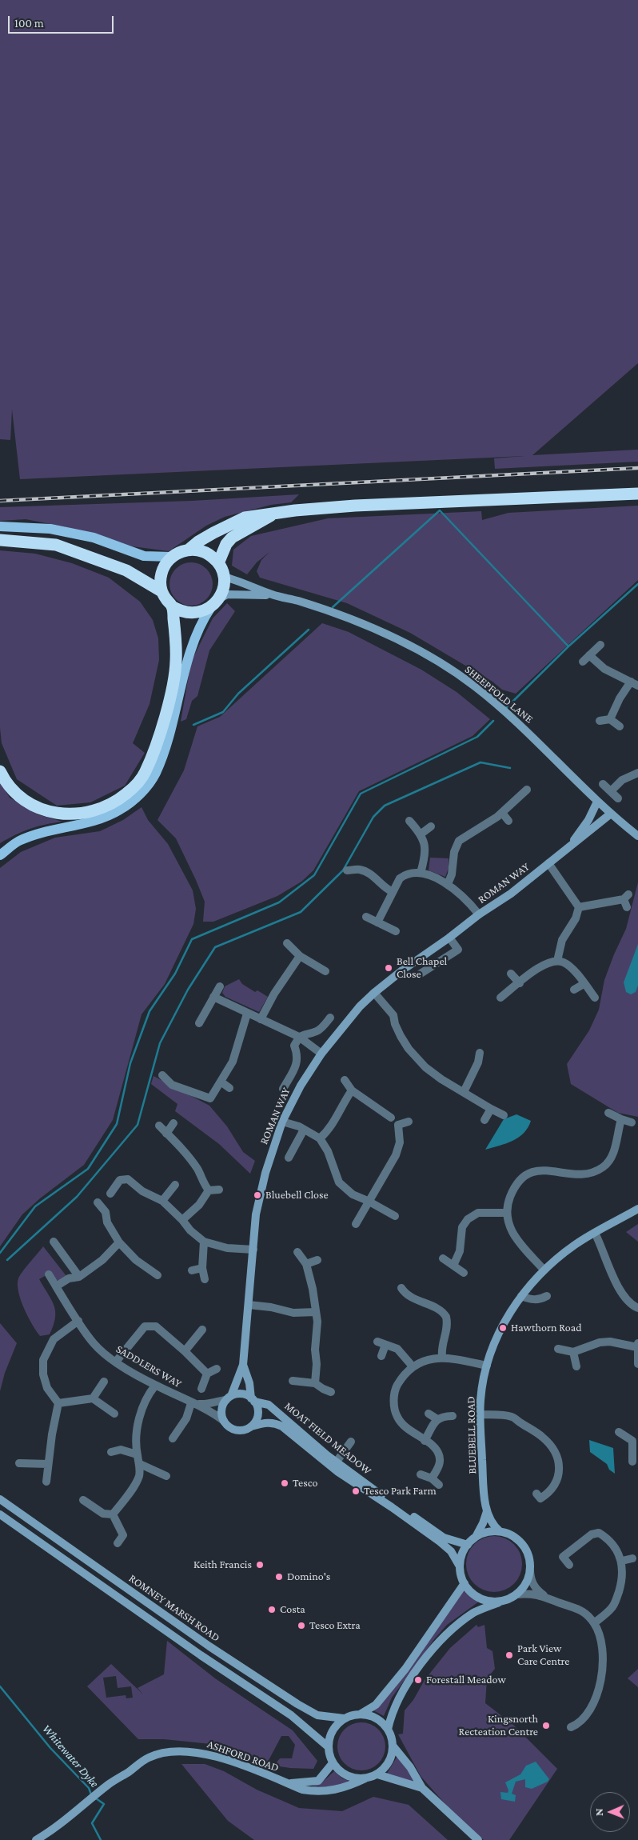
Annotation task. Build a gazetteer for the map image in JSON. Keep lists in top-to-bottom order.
{
  "streets": {
    "street": [
      "SHEEPFOLD LANE",
      "ROMAN WAY",
      "SADDLERS WAY",
      "BLUEBELL ROAD",
      "MOAT FIELD MEADOW",
      "ROMNEY MARSH ROAD",
      "ASHFORD ROAD"
    ]
  },
  "crossings": [
    ["SHEEPFOLD LANE", "ROMAN WAY"],
    ["ROMAN WAY", "SADDLERS WAY"],
    ["ROMAN WAY", "MOAT FIELD MEADOW"],
    ["SADDLERS WAY", "MOAT FIELD MEADOW"],
    ["BLUEBELL ROAD", "MOAT FIELD MEADOW"],
    ["ROMNEY MARSH ROAD", "ASHFORD ROAD"]
  ],
  "water": ["Whitewater Dyke"],
  "places": [
    "Bell Chapel Close",
    "Bluebell Close",
    "Hawthorn Road",
    "Tesco",
    "Tesco Park Farm",
    "Keith Francis",
    "Domino's",
    "Costa",
    "Tesco Extra",
    "Park View Care Centre",
    "Forestall Meadow",
    "Kingsnorth Recteation Centre"
  ],
  "scale_bar": "100 m",
  "north": "left"
}
